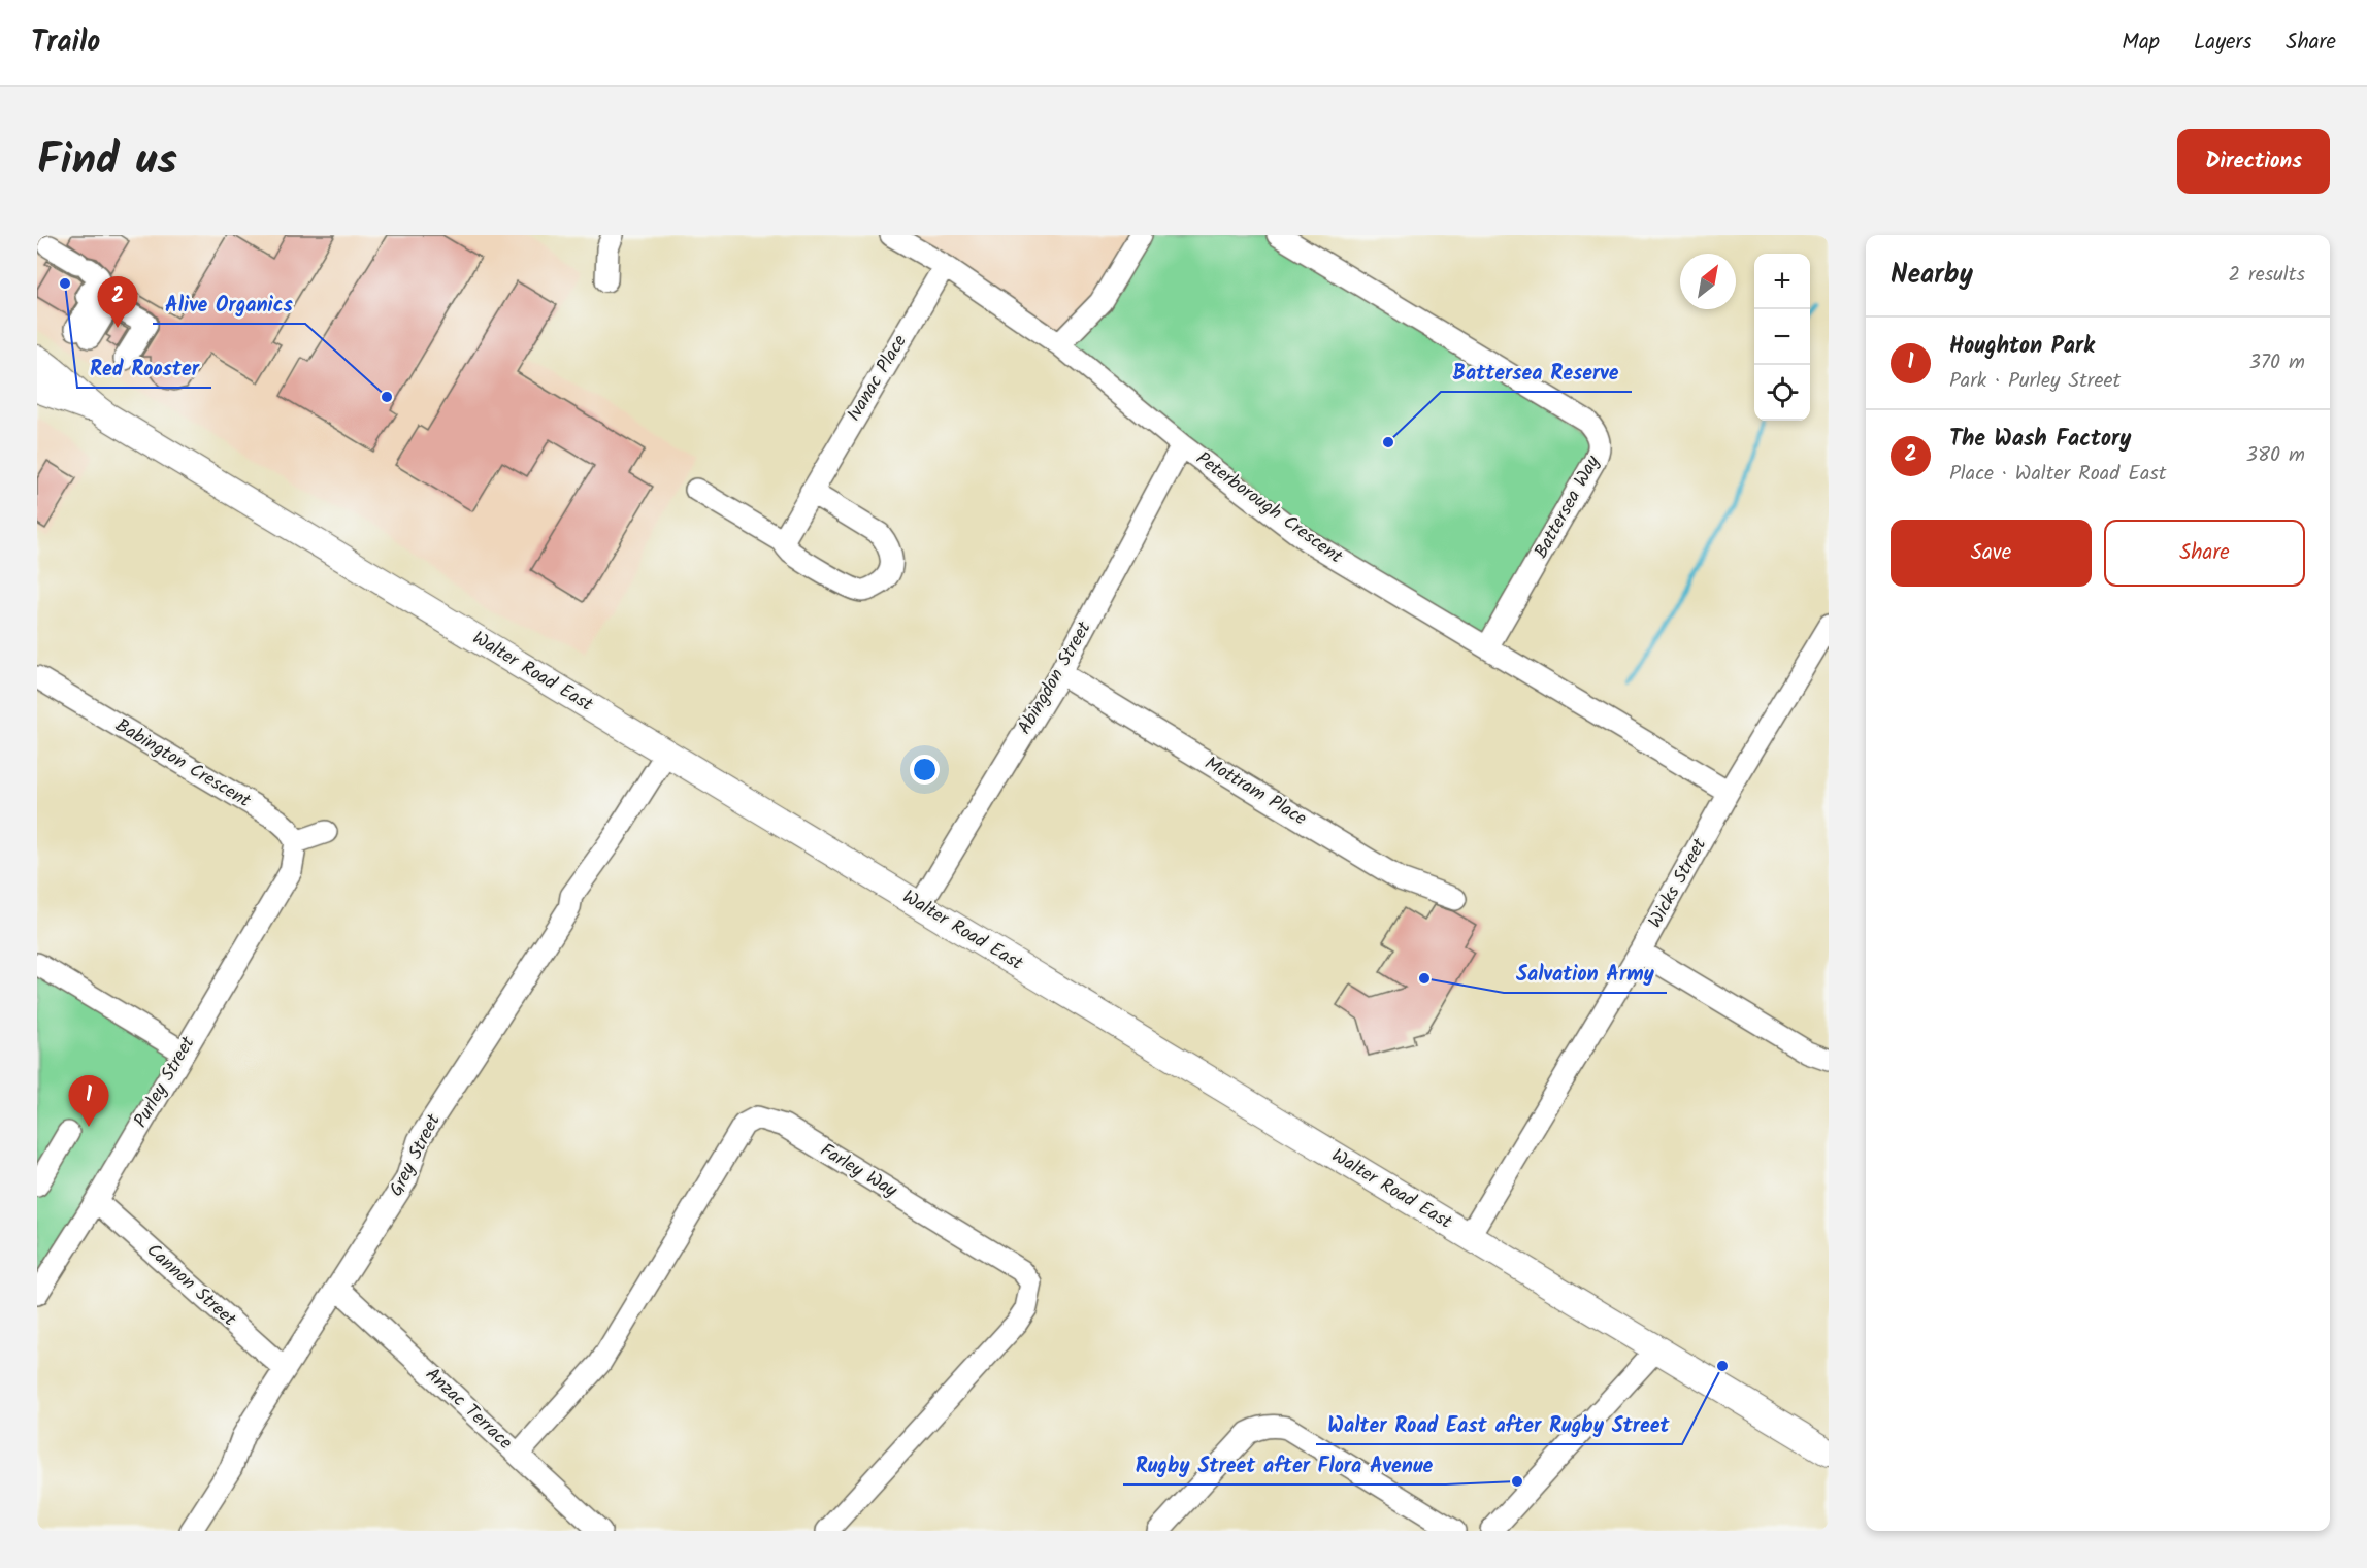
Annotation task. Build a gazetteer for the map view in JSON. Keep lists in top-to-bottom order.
{
  "streets": {
    "main road": ["Walter Road East"],
    "street": [
      "Ivanac Place",
      "Battersea Way",
      "Peterborough Crescent",
      "Abingdon Street",
      "Babington Crescent",
      "Mottram Place",
      "Wicks Street",
      "Purley Street",
      "Grey Street",
      "Farley Way",
      "Cannon Street",
      "Anzac Terrace"
    ]
  },
  "crossings": [
    ["Ivanac Place", "Peterborough Crescent"],
    ["Battersea Way", "Peterborough Crescent"],
    ["Peterborough Crescent", "Abingdon Street"],
    ["Peterborough Crescent", "Wicks Street"],
    ["Walter Road East", "Abingdon Street"],
    ["Walter Road East", "Wicks Street"],
    ["Walter Road East", "Grey Street"],
    ["Abingdon Street", "Mottram Place"],
    ["Babington Crescent", "Purley Street"],
    ["Purley Street", "Cannon Street"],
    ["Grey Street", "Cannon Street"],
    ["Grey Street", "Anzac Terrace"],
    ["Farley Way", "Anzac Terrace"]
  ],
  "places": [
    "Red Rooster",
    "Alive Organics",
    "Battersea Reserve",
    "Salvation Army",
    "Walter Road East after Rugby Street",
    "Rugby Street after Flora Avenue"
  ],
  "north": "top right",
  "page": {
    "header": "Trailo",
    "nav": ["Map", "Layers", "Share"],
    "title": "Find us",
    "buttons": [
      "Directions",
      ["Save", "Share"]
    ],
    "heading": ["Nearby", "2 results"],
    "map_buttons": ["+", "−"],
    "pins": ["2", "1"],
    "list": [
      {
        "mark": "1",
        "name": "Houghton Park",
        "note": "Park · Purley Street",
        "value": "370 m"
      },
      {
        "mark": "2",
        "name": "The Wash Factory",
        "note": "Place · Walter Road East",
        "value": "380 m"
      }
    ]
  }
}
